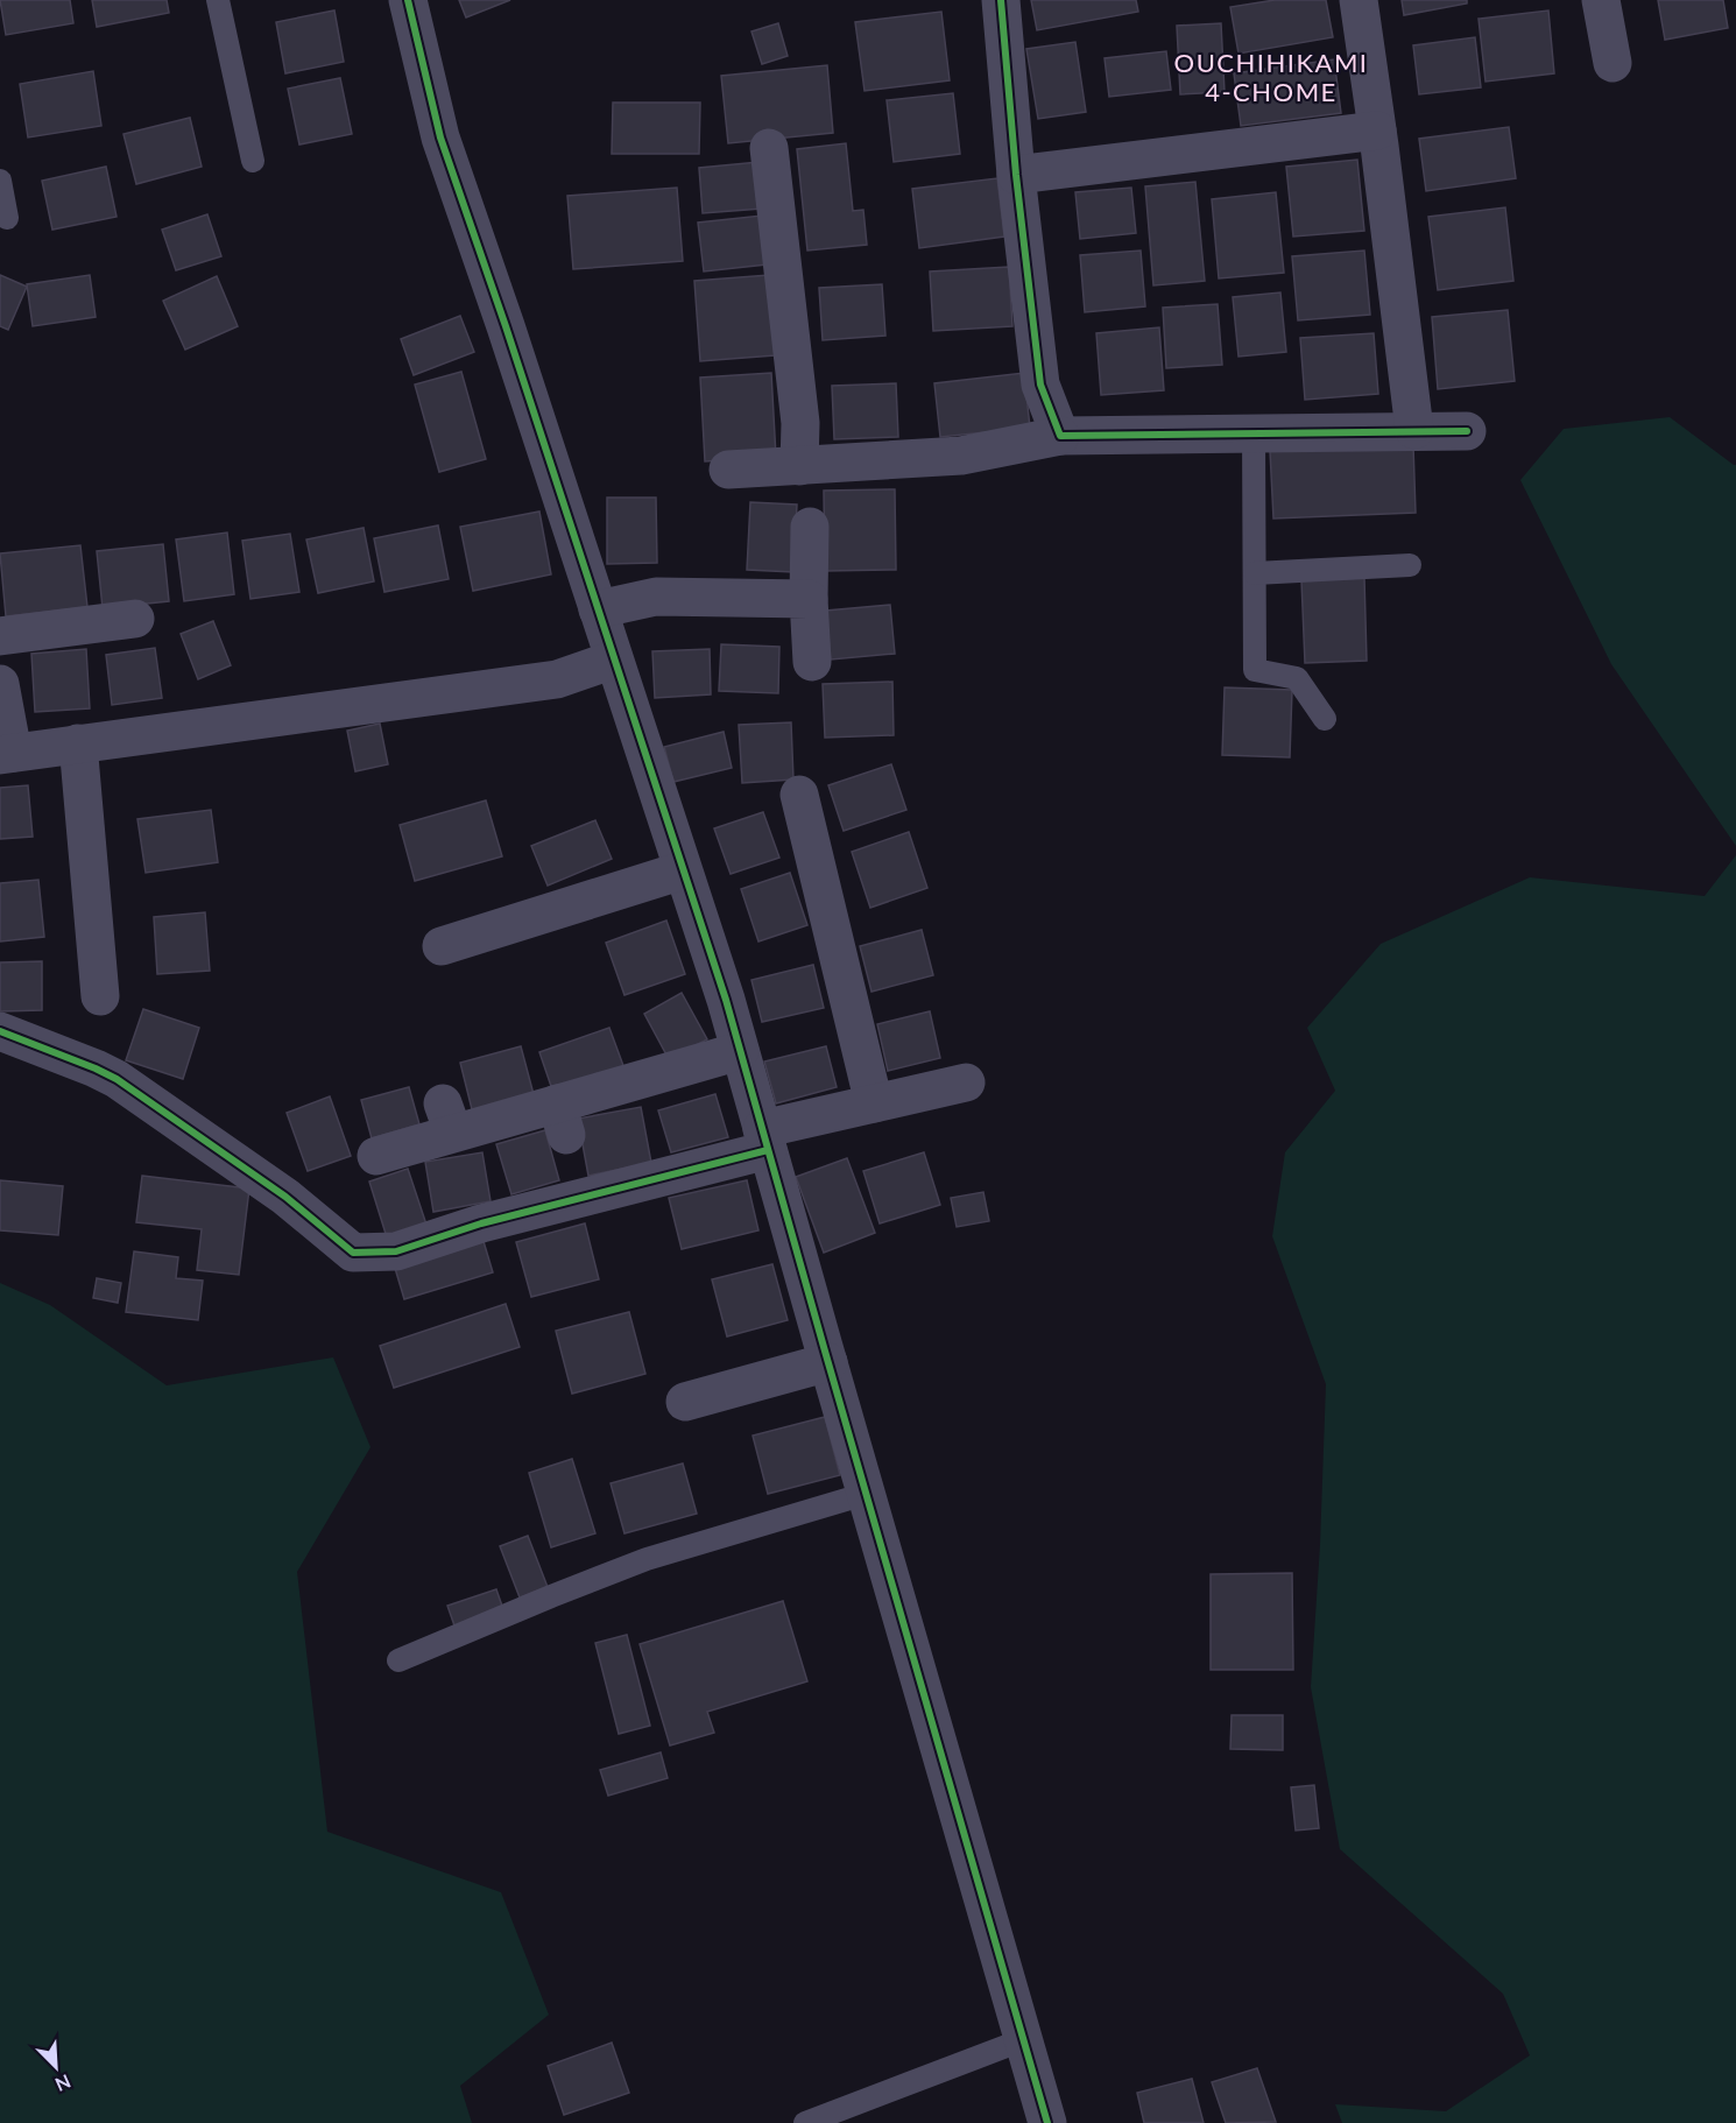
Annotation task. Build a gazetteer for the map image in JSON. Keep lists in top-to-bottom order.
{
  "districts": ["OUCHIHIKAMI 4-CHOME"],
  "north": "bottom right"
}
